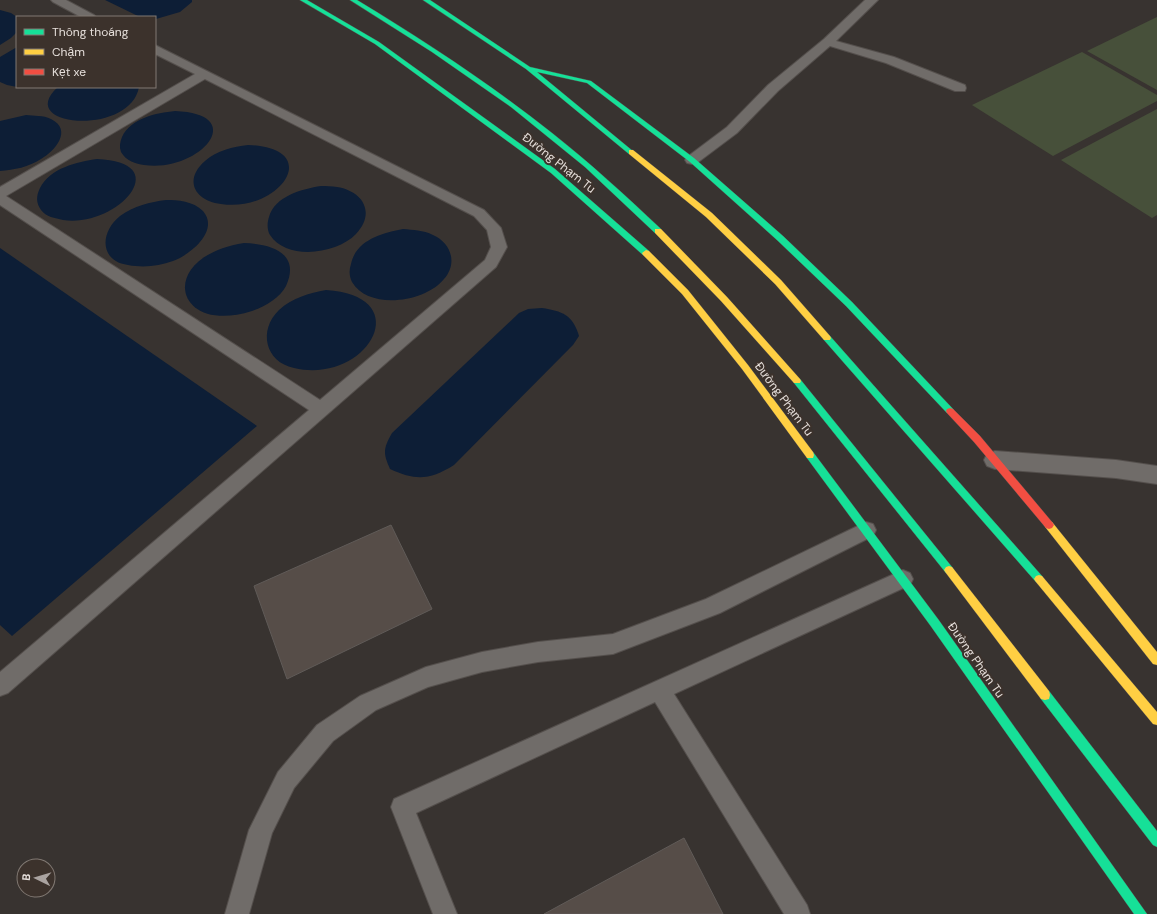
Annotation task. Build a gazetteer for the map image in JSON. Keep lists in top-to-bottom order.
{
  "streets": {
    "main road": ["Đường Phạm Tu"]
  },
  "legend": ["Thông thoáng", "Chậm", "Kẹt xe"],
  "north": "left"
}
